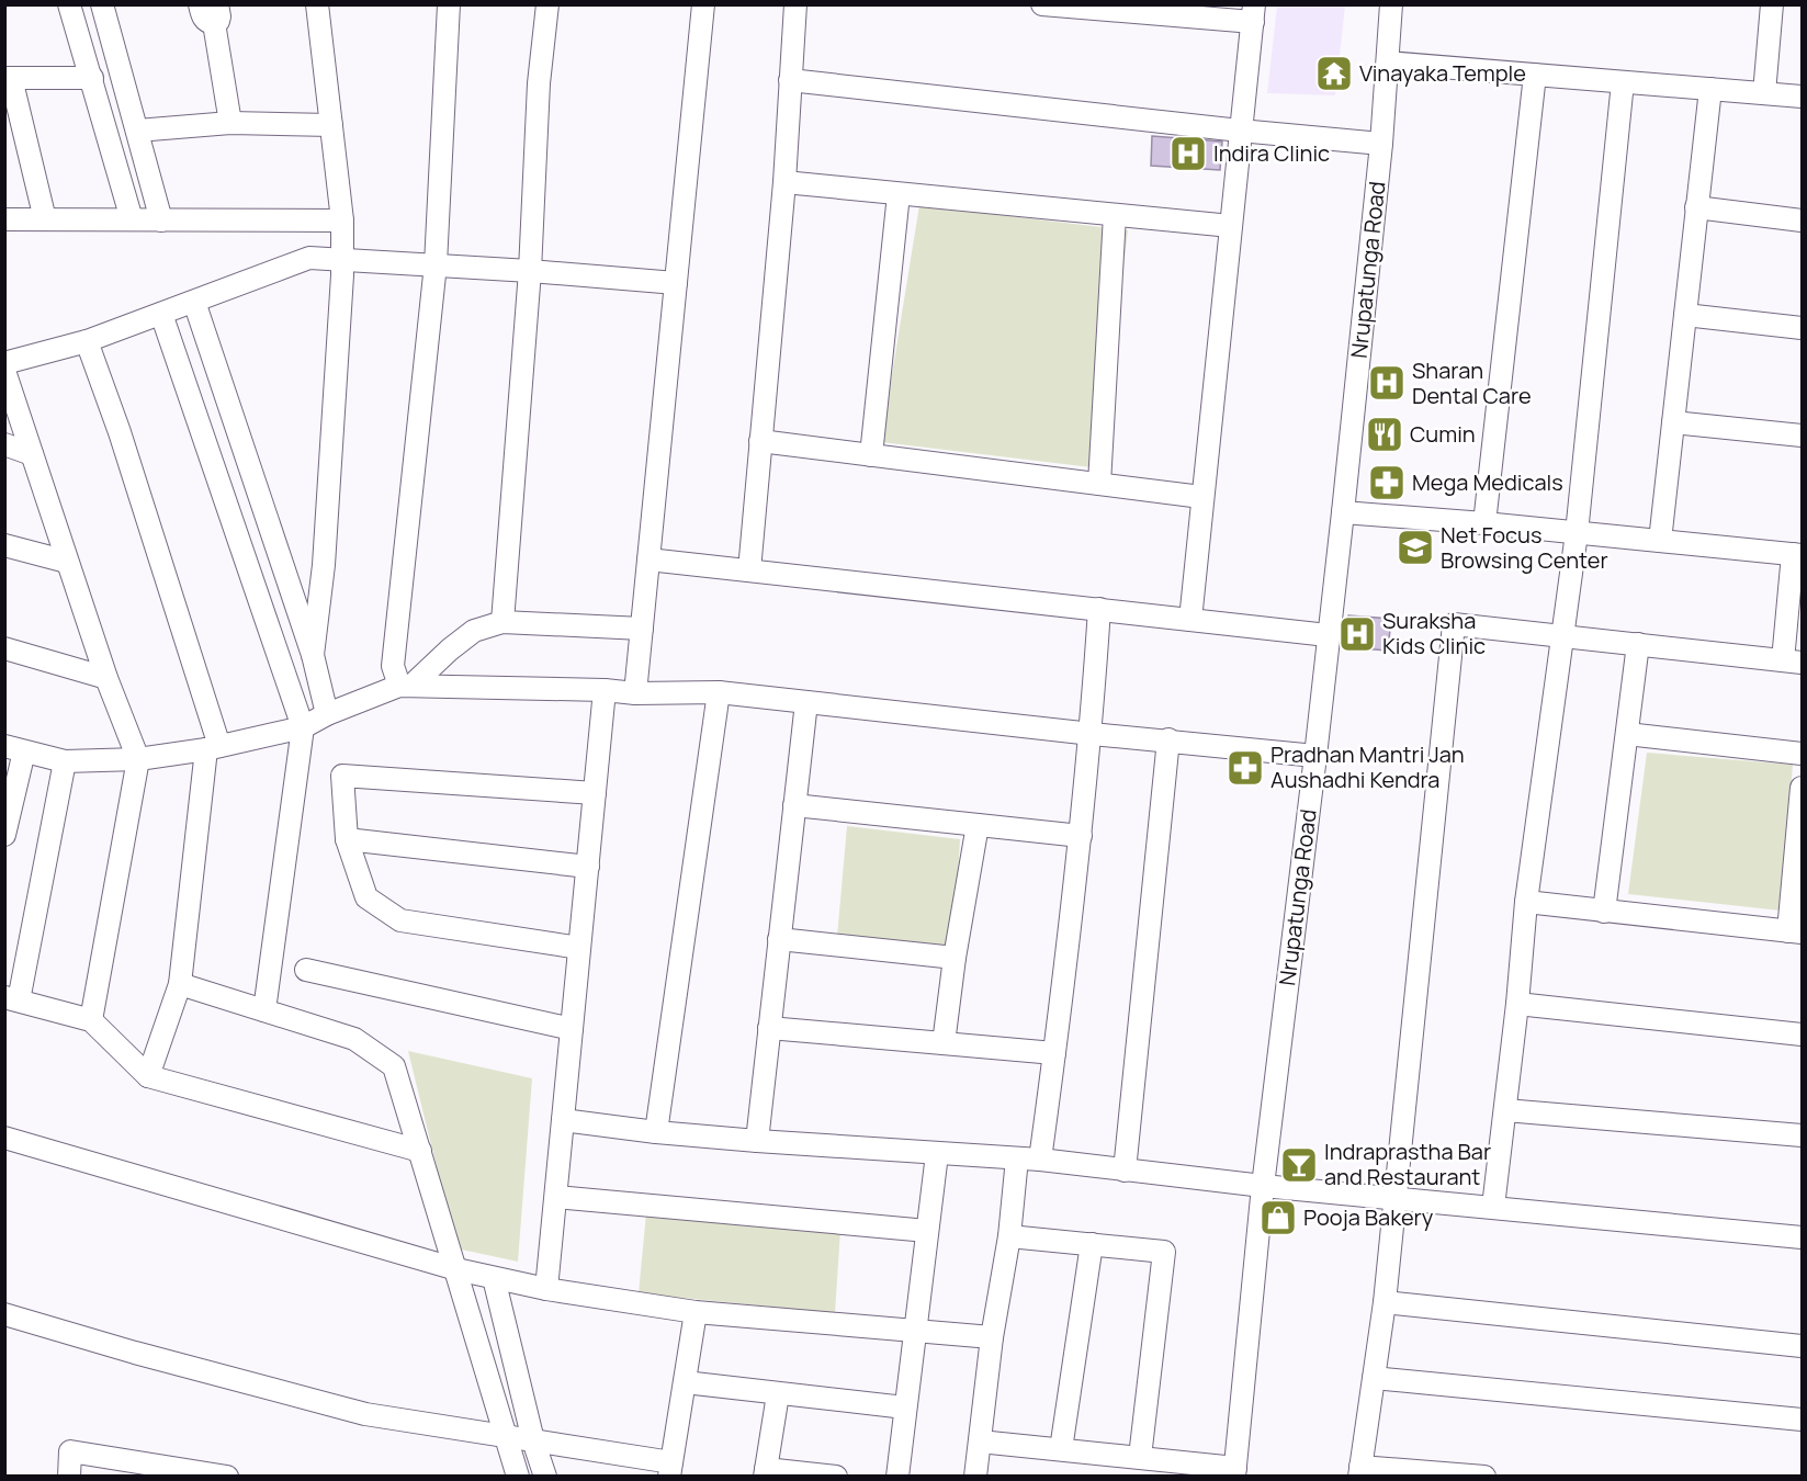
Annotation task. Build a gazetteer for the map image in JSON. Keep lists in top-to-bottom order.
{
  "streets": {
    "street": ["Nrupatunga Road"]
  },
  "places": {
    "temple": ["Vinayaka Temple"],
    "hospital": ["Indira Clinic", "Sharan Dental Care", "Suraksha Kids Clinic"],
    "restaurant": ["Cumin"],
    "pharmacy": ["Mega Medicals", "Pradhan Mantri Jan Aushadhi Kendra"],
    "school or university": ["Net Focus Browsing Center"],
    "bar": ["Indraprastha Bar and Restaurant"],
    "shop": ["Pooja Bakery"]
  }
}
